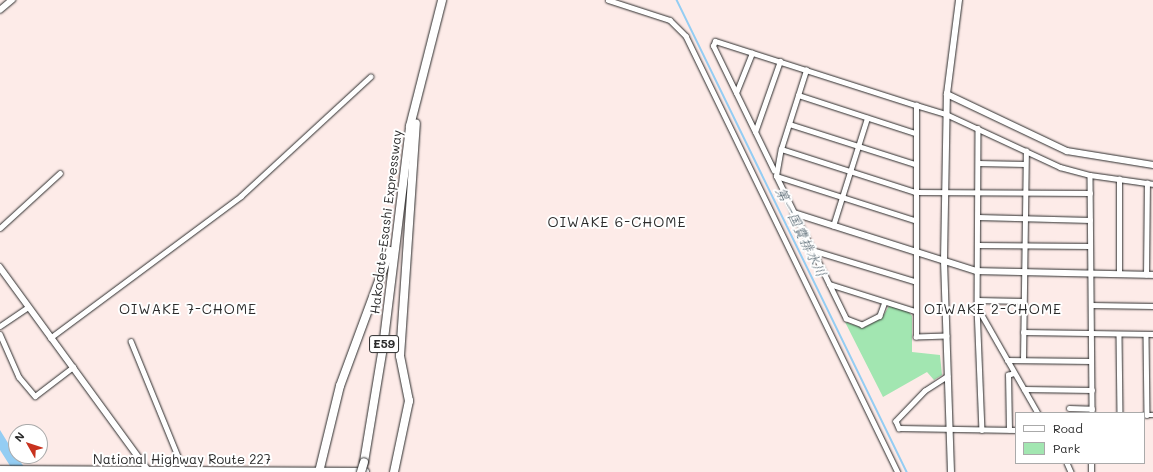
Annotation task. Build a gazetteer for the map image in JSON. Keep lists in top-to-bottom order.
{
  "streets": {
    "highway": ["Hakodate-Esashi Expressway", "E59", "National Highway Route 227"]
  },
  "districts": ["OIWAKE 6-CHOME", "OIWAKE 7-CHOME", "OIWAKE 2-CHOME"],
  "water": ["第一国費排水川"],
  "legend": ["Road", "Park"],
  "north": "top left"
}
